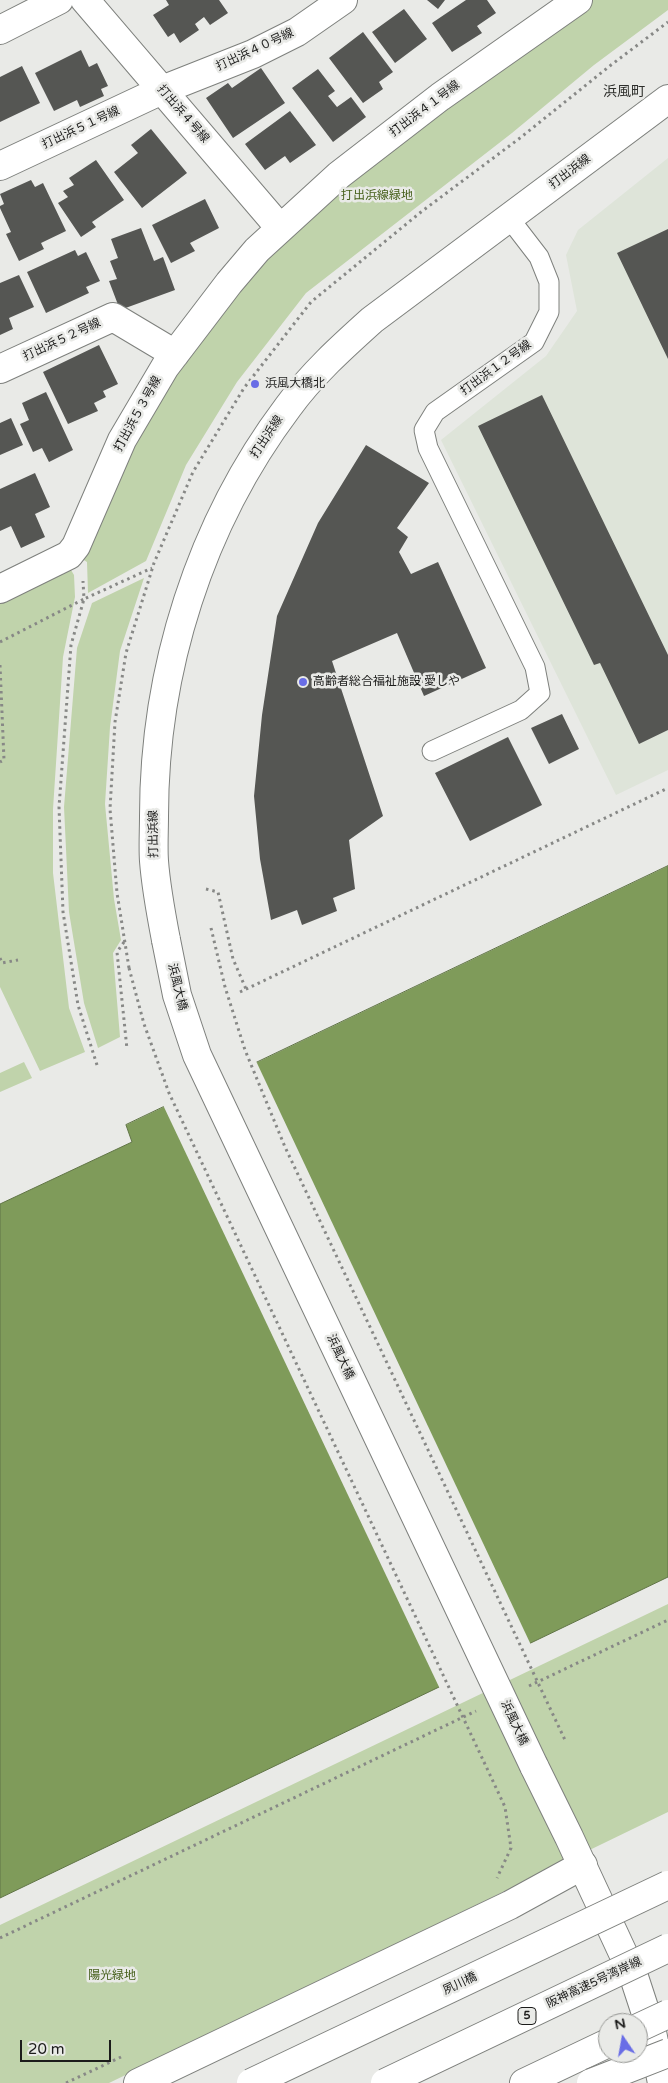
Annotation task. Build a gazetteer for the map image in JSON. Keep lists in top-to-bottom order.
{
  "streets": {
    "main road": [
      "打出浜４０号線",
      "打出浜４１号線",
      "打出浜４号線",
      "打出浜５１号線",
      "打出浜線",
      "打出浜５２号線",
      "打出浜５３号線",
      "浜風大橋",
      "阪神高速5号湾岸線",
      "夙川橋",
      "5"
    ],
    "lane": ["打出浜１２号線"]
  },
  "crossings": [
    ["打出浜４０号線", "打出浜４号線"],
    ["打出浜４０号線", "打出浜５１号線"],
    ["打出浜４１号線", "打出浜４号線"],
    ["打出浜４１号線", "打出浜５３号線"],
    ["打出浜４号線", "打出浜５１号線"],
    ["打出浜４号線", "打出浜５３号線"],
    ["打出浜線", "打出浜１２号線"],
    ["打出浜線", "浜風大橋"],
    ["打出浜５２号線", "打出浜５３号線"]
  ],
  "districts": ["浜風町"],
  "parks": ["打出浜線緑地", "陽光緑地"],
  "places": ["浜風大橋北", "高齢者総合福祉施設 愛しや"],
  "scale_bar": "20 m",
  "north": "top"
}
